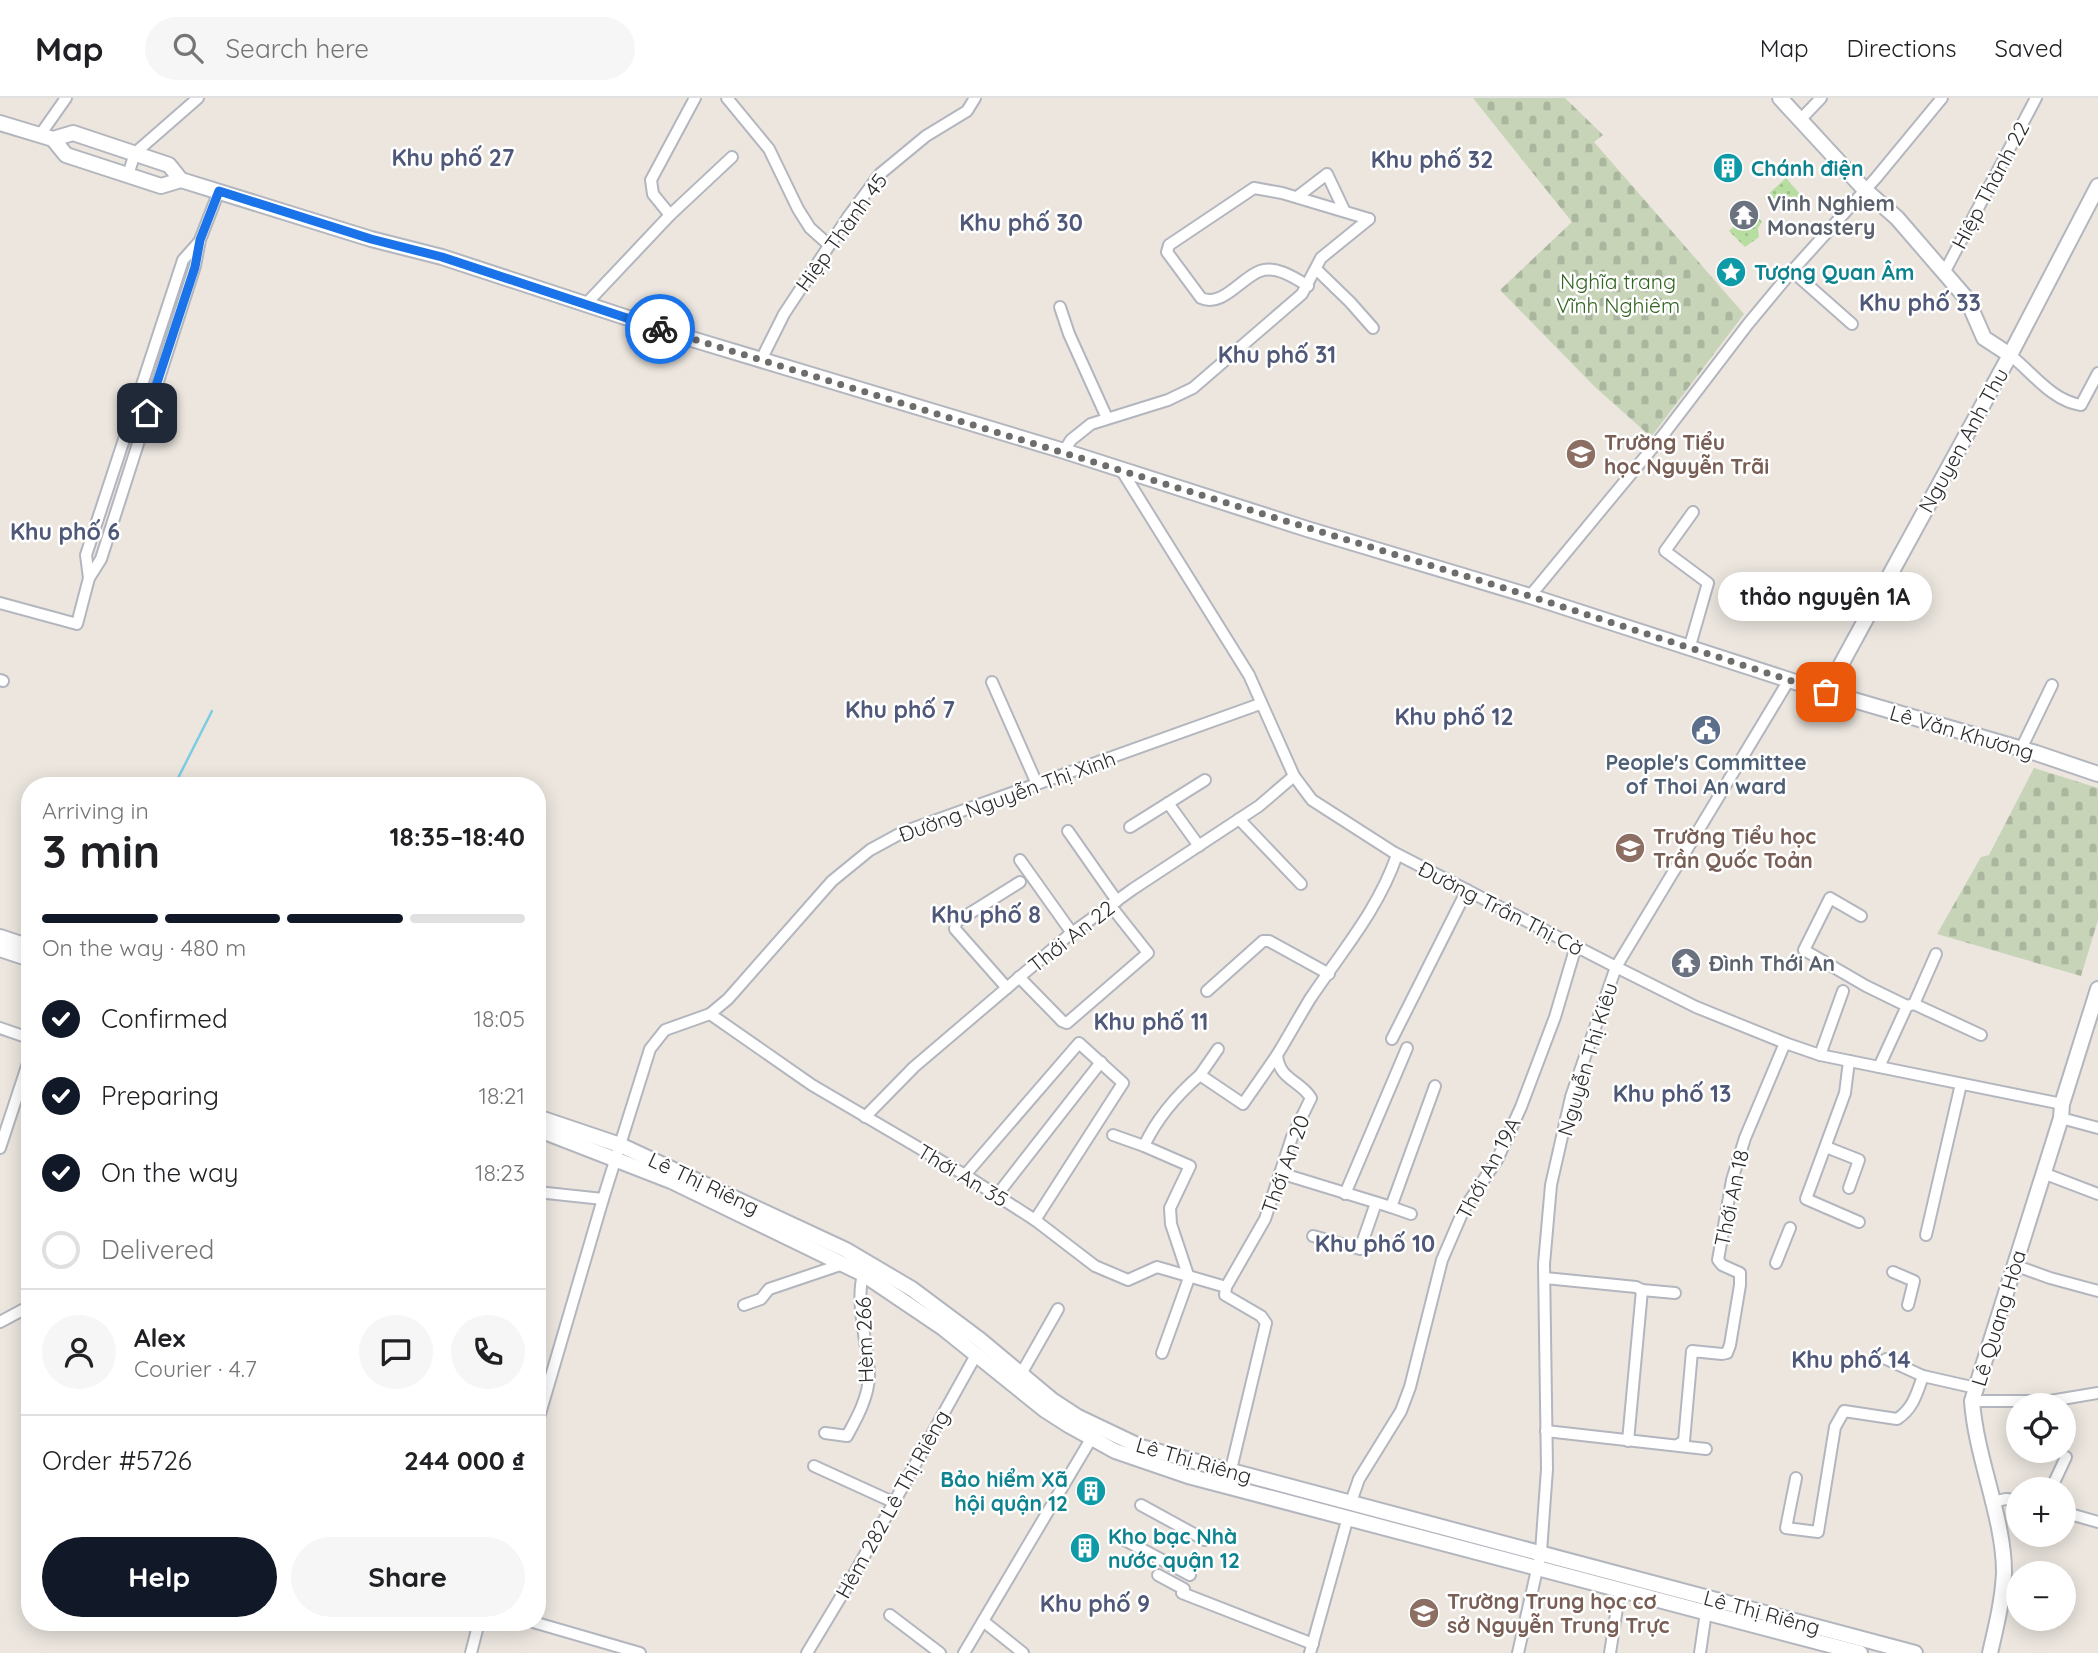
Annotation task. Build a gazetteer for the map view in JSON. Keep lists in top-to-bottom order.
{
  "streets": {
    "street": [
      "Hiệp Thành 22",
      "Hiệp Thành 45",
      "Nguyen Anh Thu",
      "Lê Văn Khương",
      "Đường Nguyễn Thị Xinh",
      "Đường Trần Thị Cờ",
      "Thới An 22",
      "Nguyễn Thị Kiêu",
      "Thới An 20",
      "Thới An 19A",
      "Thới An 35",
      "Lê Thị Riêng",
      "Thới An 18",
      "Lê Quang Hòa",
      "Hèm 266",
      "Hẻm 282 Lê Thị Riêng"
    ]
  },
  "crossings": [
    ["Hiệp Thành 45", "Lê Văn Khương"],
    ["Nguyen Anh Thu", "Lê Văn Khương"],
    ["Lê Văn Khương", "Đường Trần Thị Cờ"],
    ["Lê Văn Khương", "Nguyễn Thị Kiêu"],
    ["Đường Nguyễn Thị Xinh", "Đường Trần Thị Cờ"],
    ["Đường Nguyễn Thị Xinh", "Thới An 35"],
    ["Đường Nguyễn Thị Xinh", "Lê Thị Riêng"],
    ["Đường Trần Thị Cờ", "Thới An 22"],
    ["Đường Trần Thị Cờ", "Nguyễn Thị Kiêu"],
    ["Đường Trần Thị Cờ", "Thới An 19A"],
    ["Đường Trần Thị Cờ", "Thới An 18"],
    ["Đường Trần Thị Cờ", "Lê Quang Hòa"],
    ["Thới An 22", "Thới An 35"],
    ["Nguyễn Thị Kiêu", "Lê Thị Riêng"],
    ["Thới An 20", "Thới An 35"],
    ["Thới An 19A", "Lê Thị Riêng"],
    ["Lê Thị Riêng", "Hèm 266"],
    ["Lê Thị Riêng", "Hẻm 282 Lê Thị Riêng"]
  ],
  "districts": [
    "Khu phố 27",
    "Khu phố 32",
    "Khu phố 30",
    "Khu phố 33",
    "Khu phố 31",
    "Khu phố 6",
    "Khu phố 7",
    "Khu phố 12",
    "Khu phố 8",
    "Khu phố 11",
    "Khu phố 13",
    "Khu phố 10",
    "Khu phố 14",
    "Khu phố 9"
  ],
  "parks": ["Nghĩa trang Vĩnh Nghiêm"],
  "places": {
    "building": ["Chánh điện", "Bảo hiểm Xã hội quận 12", "Kho bạc Nhà nước quận 12"],
    "temple": ["Vinh Nghiem Monastery", "Đình Thới An"],
    "place": ["Tượng Quan Âm"],
    "school or university": ["Trường Tiểu học Nguyễn Trãi", "Trường Tiểu học Trần Quốc Toản", "Trường Trung học cơ sở Nguyễn Trung Trực"],
    "other": ["thảo nguyên 1A"],
    "public building": ["People's Committee of Thoi An ward"]
  },
  "page": {
    "header": "Map",
    "search": "Search here",
    "nav": ["Map", "Directions", "Saved"],
    "bubble": "thảo nguyên 1A",
    "heading": ["3 min", "Arriving in", "18:35–18:40"],
    "panel": [
      "Alex",
      "Courier · 4.7",
      "Order #5726",
      "244 000 ₫"
    ],
    "bar": "On the way · 480 m",
    "list": [
      ["Confirmed", "18:05"],
      ["Preparing", "18:21"],
      ["On the way", "18:23"],
      "Delivered"
    ],
    "map_buttons": ["+", "−"],
    "buttons": ["Help", "Share"]
  }
}
